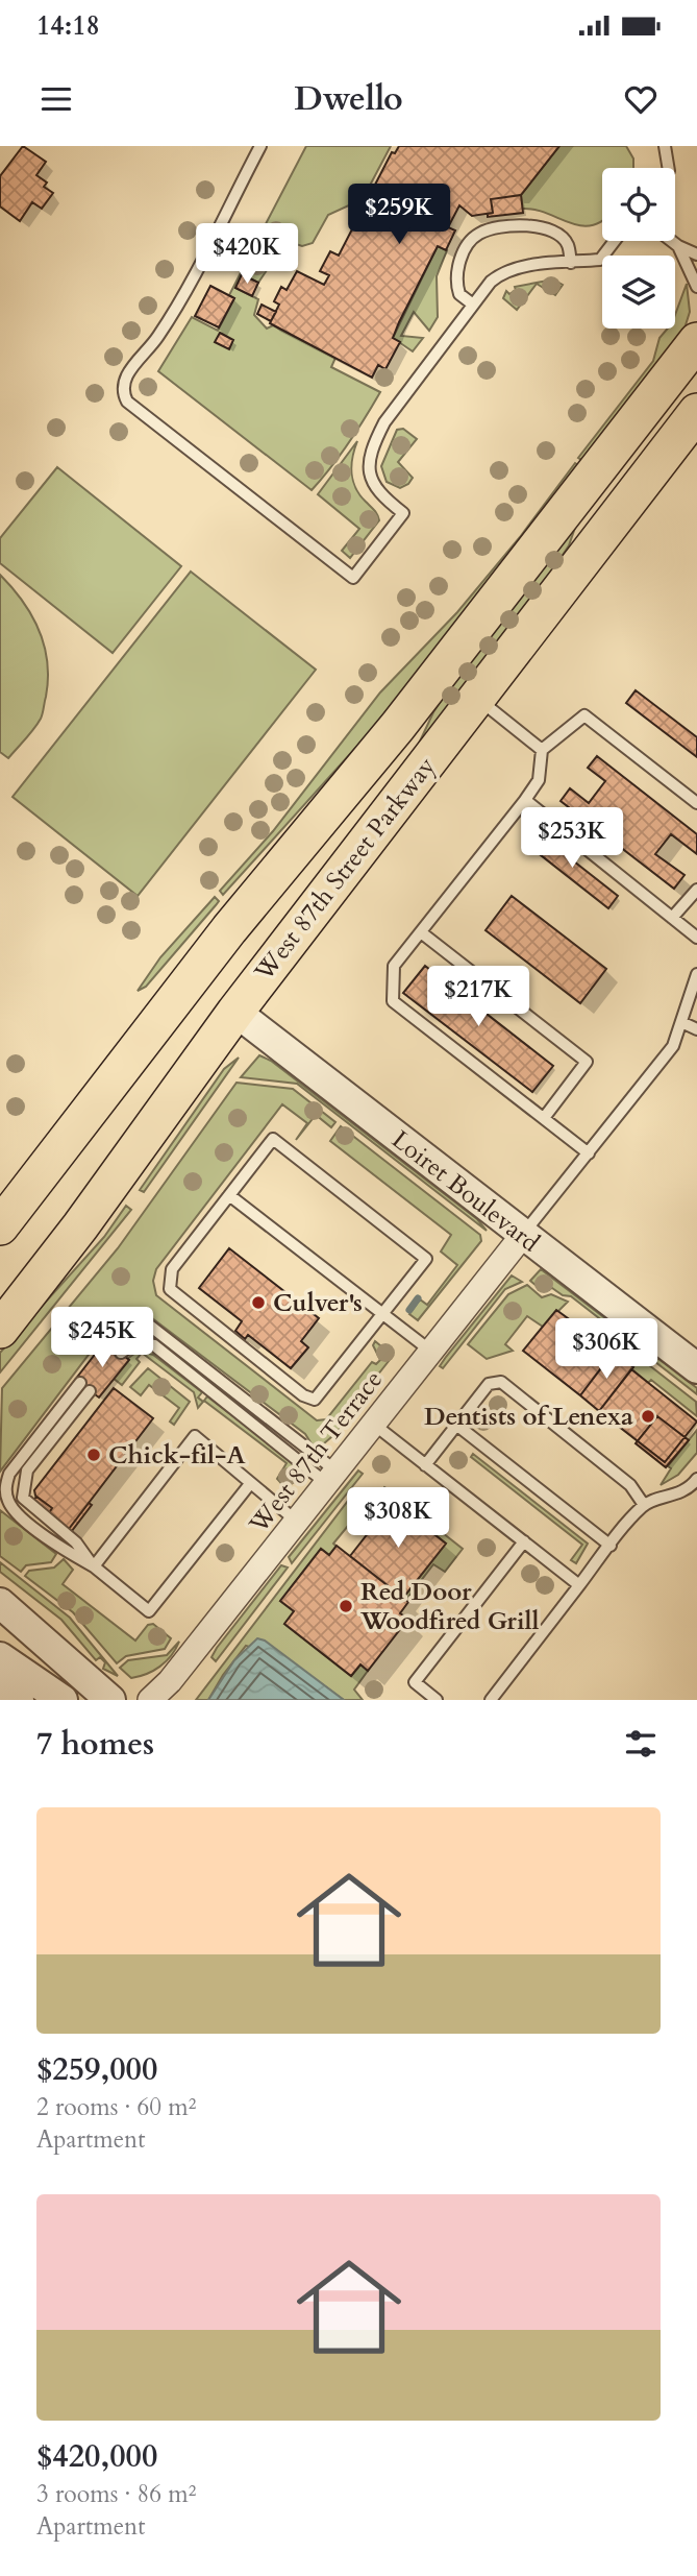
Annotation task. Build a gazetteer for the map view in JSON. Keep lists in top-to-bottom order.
{
  "streets": {
    "main road": ["West 87th Street Parkway"],
    "street": ["Loiret Boulevard", "West 87th Terrace"]
  },
  "crossings": [
    ["West 87th Street Parkway", "Loiret Boulevard"],
    ["Loiret Boulevard", "West 87th Terrace"]
  ],
  "places": [
    "Culver's",
    "Dentists of Lenexa",
    "Chick-fil-A",
    "Red Door Woodfired Grill"
  ],
  "page": {
    "status": "14:18",
    "header": "Dwello",
    "price": [
      "$259K",
      "$420K",
      "$253K",
      "$217K",
      "$245K",
      "$306K",
      "$308K"
    ],
    "heading": "7 homes",
    "list": [
      {
        "name": "$259,000",
        "note": "2 rooms · 60 m² · Apartment"
      },
      {
        "name": "$420,000",
        "note": "3 rooms · 86 m² · Apartment"
      }
    ]
  }
}
